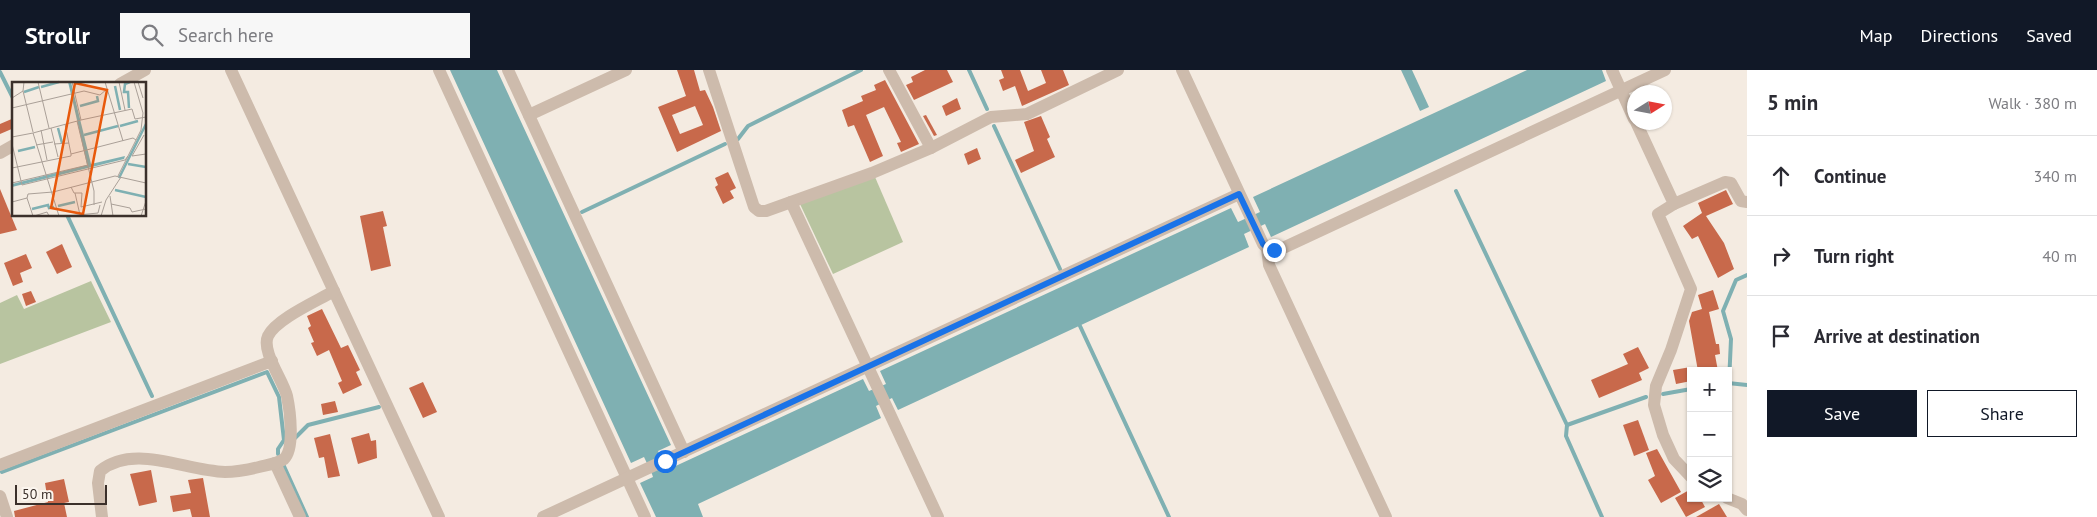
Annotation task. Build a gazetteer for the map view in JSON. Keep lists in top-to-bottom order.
{
  "scale_bar": "50 m",
  "north": "right",
  "page": {
    "header": "Strollr",
    "search": "Search here",
    "nav": ["Map", "Directions", "Saved"],
    "heading": ["5 min", "Walk · 380 m"],
    "list": [
      ["Continue", "340 m"],
      ["Turn right", "40 m"],
      "Arrive at destination"
    ],
    "map_buttons": ["+", "−"],
    "buttons": ["Save", "Share"],
    "scale": "50 m"
  }
}
